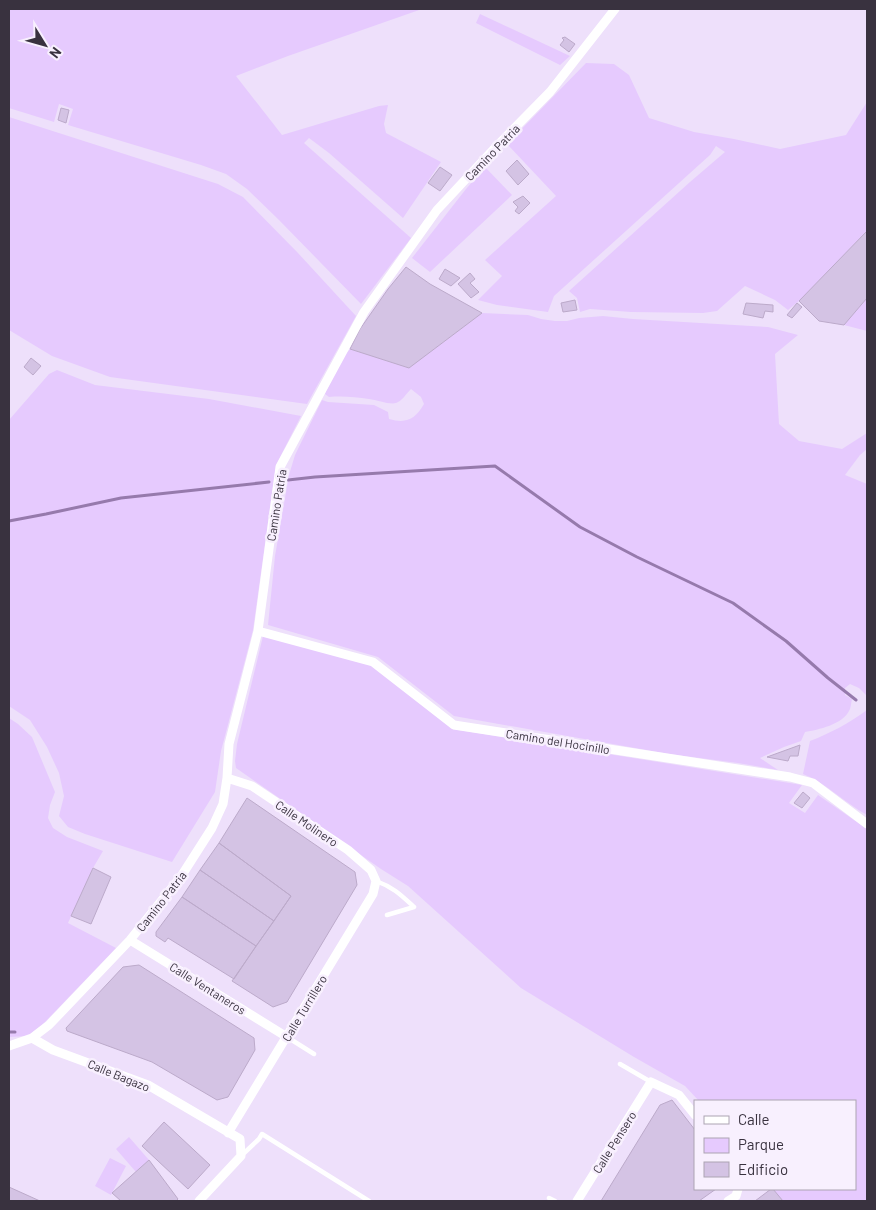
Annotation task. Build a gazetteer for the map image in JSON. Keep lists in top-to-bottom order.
{
  "streets": {
    "street": [
      "Camino Patria",
      "Camino del Hocinillo",
      "Calle Molinero",
      "Calle Ventaneros",
      "Calle Turrillero",
      "Calle Bagazo",
      "Calle Pensero"
    ]
  },
  "crossings": [
    ["Camino Patria", "Camino del Hocinillo"],
    ["Camino Patria", "Calle Molinero"],
    ["Camino Patria", "Calle Ventaneros"],
    ["Camino Patria", "Calle Bagazo"],
    ["Calle Molinero", "Calle Turrillero"],
    ["Calle Ventaneros", "Calle Turrillero"],
    ["Calle Turrillero", "Calle Bagazo"]
  ],
  "legend": ["Calle", "Parque", "Edificio"],
  "north": "bottom right"
}
